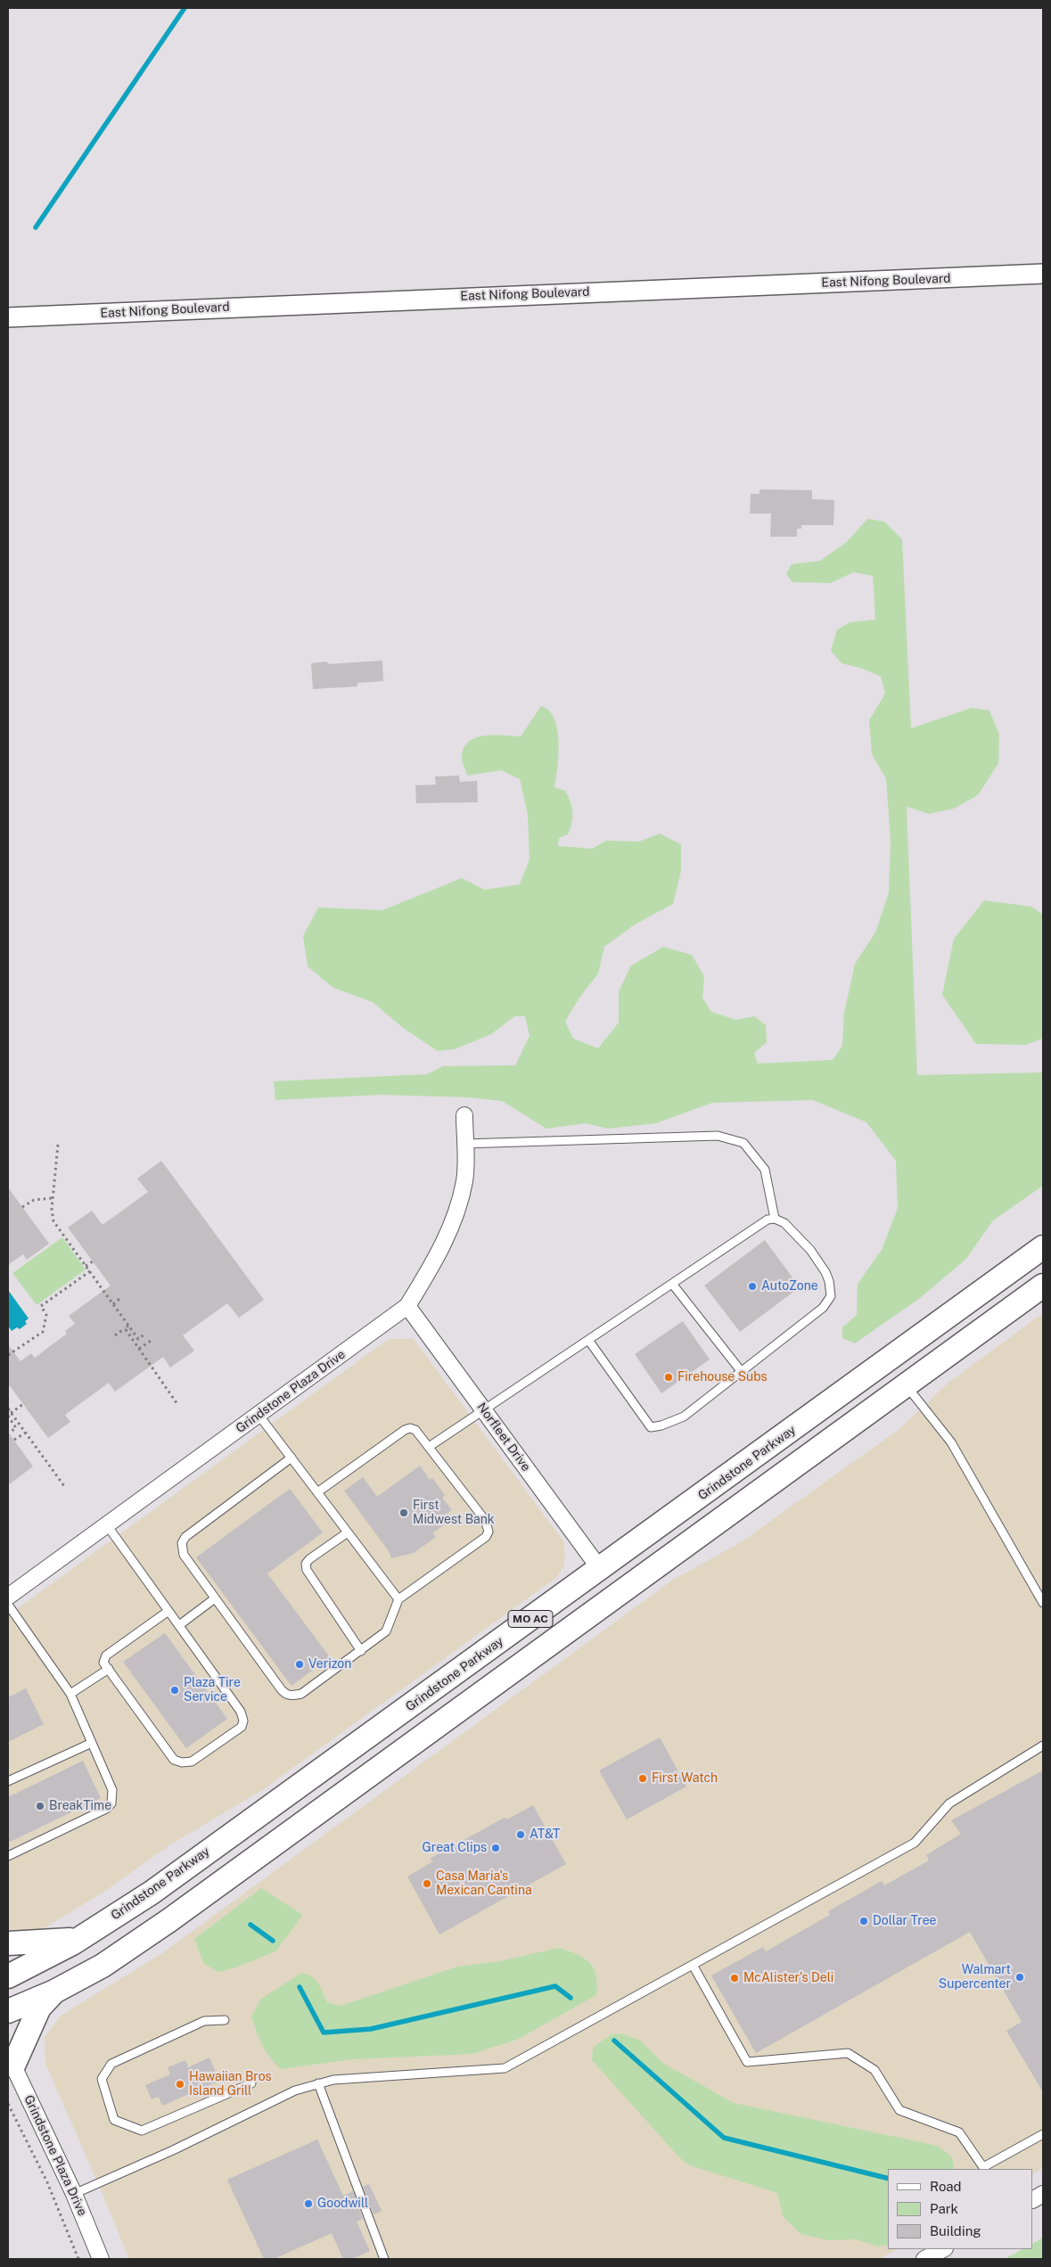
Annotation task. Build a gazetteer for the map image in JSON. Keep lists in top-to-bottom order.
{
  "streets": {
    "main road": ["Grindstone Parkway", "MO AC"],
    "street": ["East Nifong Boulevard", "Grindstone Plaza Drive", "Norfleet Drive"]
  },
  "crossings": [
    ["Grindstone Plaza Drive", "Norfleet Drive"],
    ["Norfleet Drive", "Grindstone Parkway"]
  ],
  "places": [
    "AutoZone",
    "Firehouse Subs",
    "First Midwest Bank",
    "Verizon",
    "Plaza Tire Service",
    "First Watch",
    "BreakTime",
    "AT&T",
    "Great Clips",
    "Casa Maria's Mexican Cantina",
    "Dollar Tree",
    "Walmart Supercenter",
    "McAlister's Deli",
    "Hawaiian Bros Island Grill",
    "Goodwill"
  ],
  "legend": ["Road", "Park", "Building"]
}
